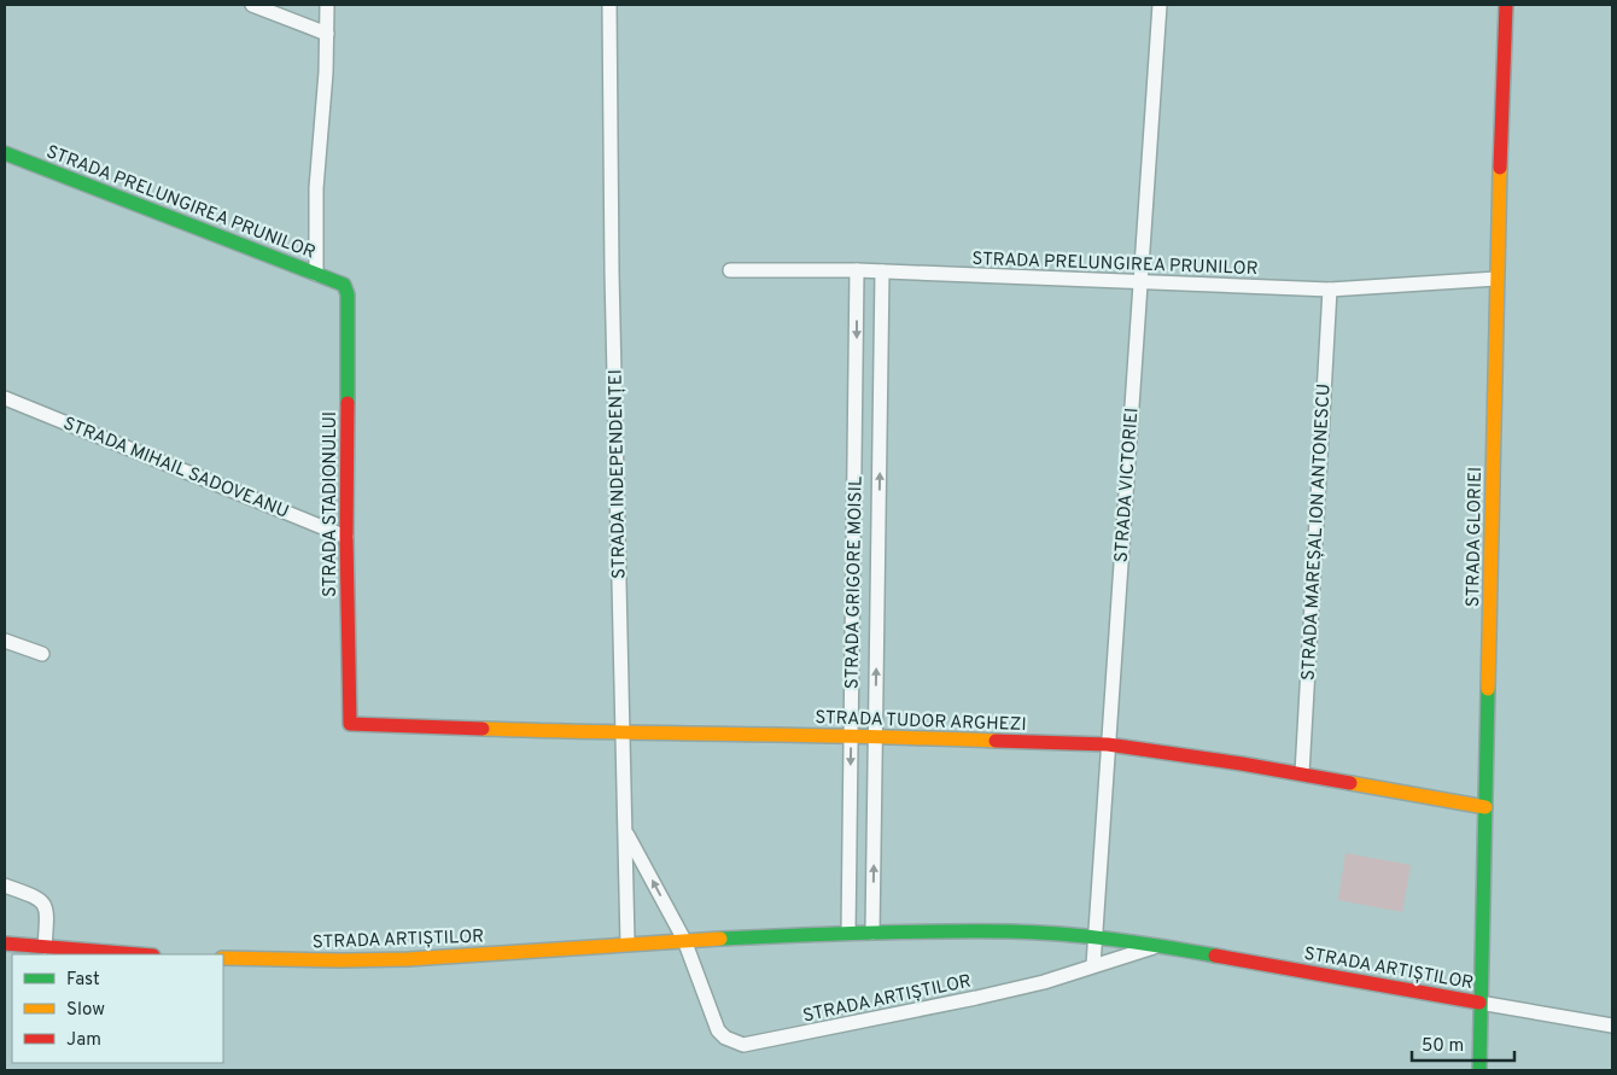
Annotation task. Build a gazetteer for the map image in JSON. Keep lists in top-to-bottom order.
{
  "streets": {
    "street": [
      "STRADA PRELUNGIREA PRUNILOR",
      "STRADA MIHAIL SADOVEANU",
      "STRADA INDEPENDENȚEI",
      "STRADA VICTORIEI",
      "STRADA STADIONULUI",
      "STRADA MAREȘAL ION ANTONESCU",
      "STRADA GLORIEI",
      "STRADA GRIGORE MOISIL",
      "STRADA TUDOR ARGHEZI",
      "STRADA ARTIȘTILOR"
    ]
  },
  "crossings": [
    ["STRADA PRELUNGIREA PRUNILOR", "STRADA VICTORIEI"],
    ["STRADA PRELUNGIREA PRUNILOR", "STRADA STADIONULUI"],
    ["STRADA PRELUNGIREA PRUNILOR", "STRADA MAREȘAL ION ANTONESCU"],
    ["STRADA PRELUNGIREA PRUNILOR", "STRADA GLORIEI"],
    ["STRADA PRELUNGIREA PRUNILOR", "STRADA GRIGORE MOISIL"],
    ["STRADA MIHAIL SADOVEANU", "STRADA STADIONULUI"],
    ["STRADA INDEPENDENȚEI", "STRADA TUDOR ARGHEZI"],
    ["STRADA INDEPENDENȚEI", "STRADA ARTIȘTILOR"],
    ["STRADA VICTORIEI", "STRADA TUDOR ARGHEZI"],
    ["STRADA VICTORIEI", "STRADA ARTIȘTILOR"],
    ["STRADA STADIONULUI", "STRADA TUDOR ARGHEZI"],
    ["STRADA MAREȘAL ION ANTONESCU", "STRADA TUDOR ARGHEZI"],
    ["STRADA GLORIEI", "STRADA TUDOR ARGHEZI"],
    ["STRADA GLORIEI", "STRADA ARTIȘTILOR"],
    ["STRADA GRIGORE MOISIL", "STRADA TUDOR ARGHEZI"],
    ["STRADA GRIGORE MOISIL", "STRADA ARTIȘTILOR"]
  ],
  "legend": ["Fast", "Slow", "Jam"],
  "scale_bar": "50 m"
}
